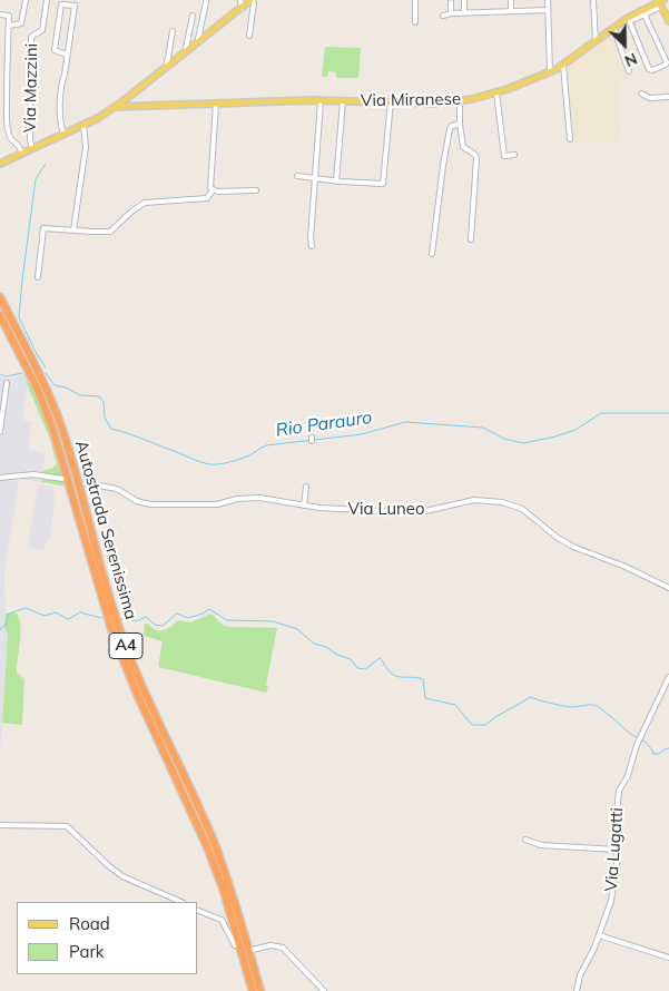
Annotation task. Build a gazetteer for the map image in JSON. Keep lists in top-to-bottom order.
{
  "streets": {
    "highway": ["Autostrada Serenissima", "A4"],
    "main road": ["Via Miranese"],
    "street": ["Via Mazzini", "Via Luneo", "Via Lugatti"]
  },
  "crossings": [
    ["Via Mazzini", "Via Miranese"]
  ],
  "water": ["Rio Parauro"],
  "legend": ["Road", "Park"],
  "north": "bottom right"
}
